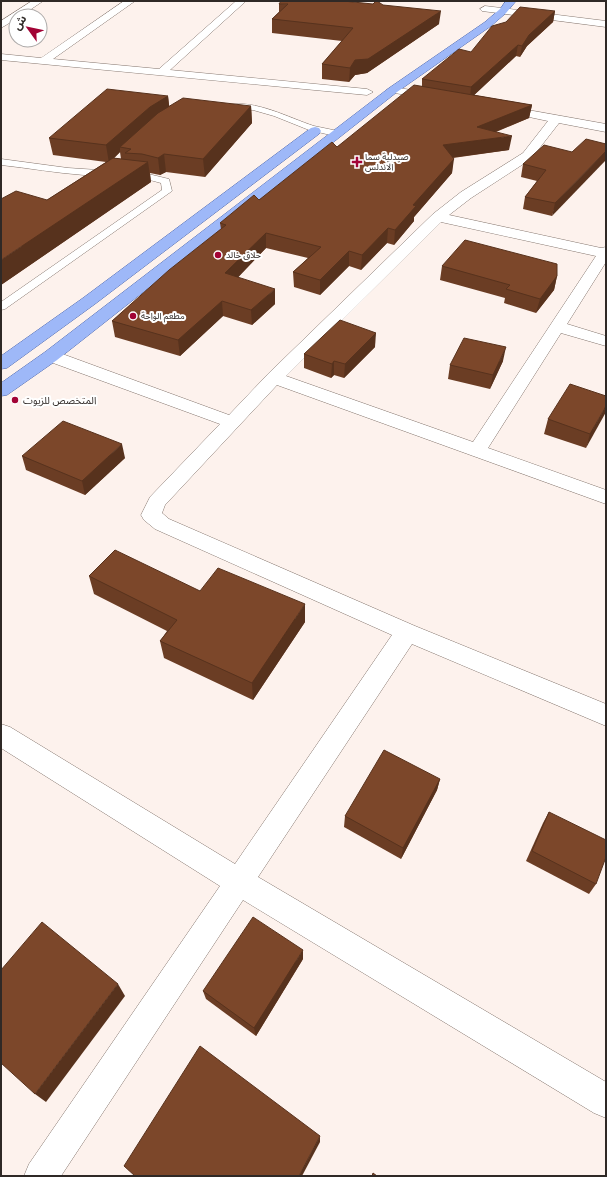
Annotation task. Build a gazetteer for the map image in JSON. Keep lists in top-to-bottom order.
{
  "places": {
    "health": ["صيدلية سما الاندلس"],
    "other": ["حلاق خالد", "مطعم الواحة", "المتخصص للزيوت"]
  },
  "north": "top left"
}
